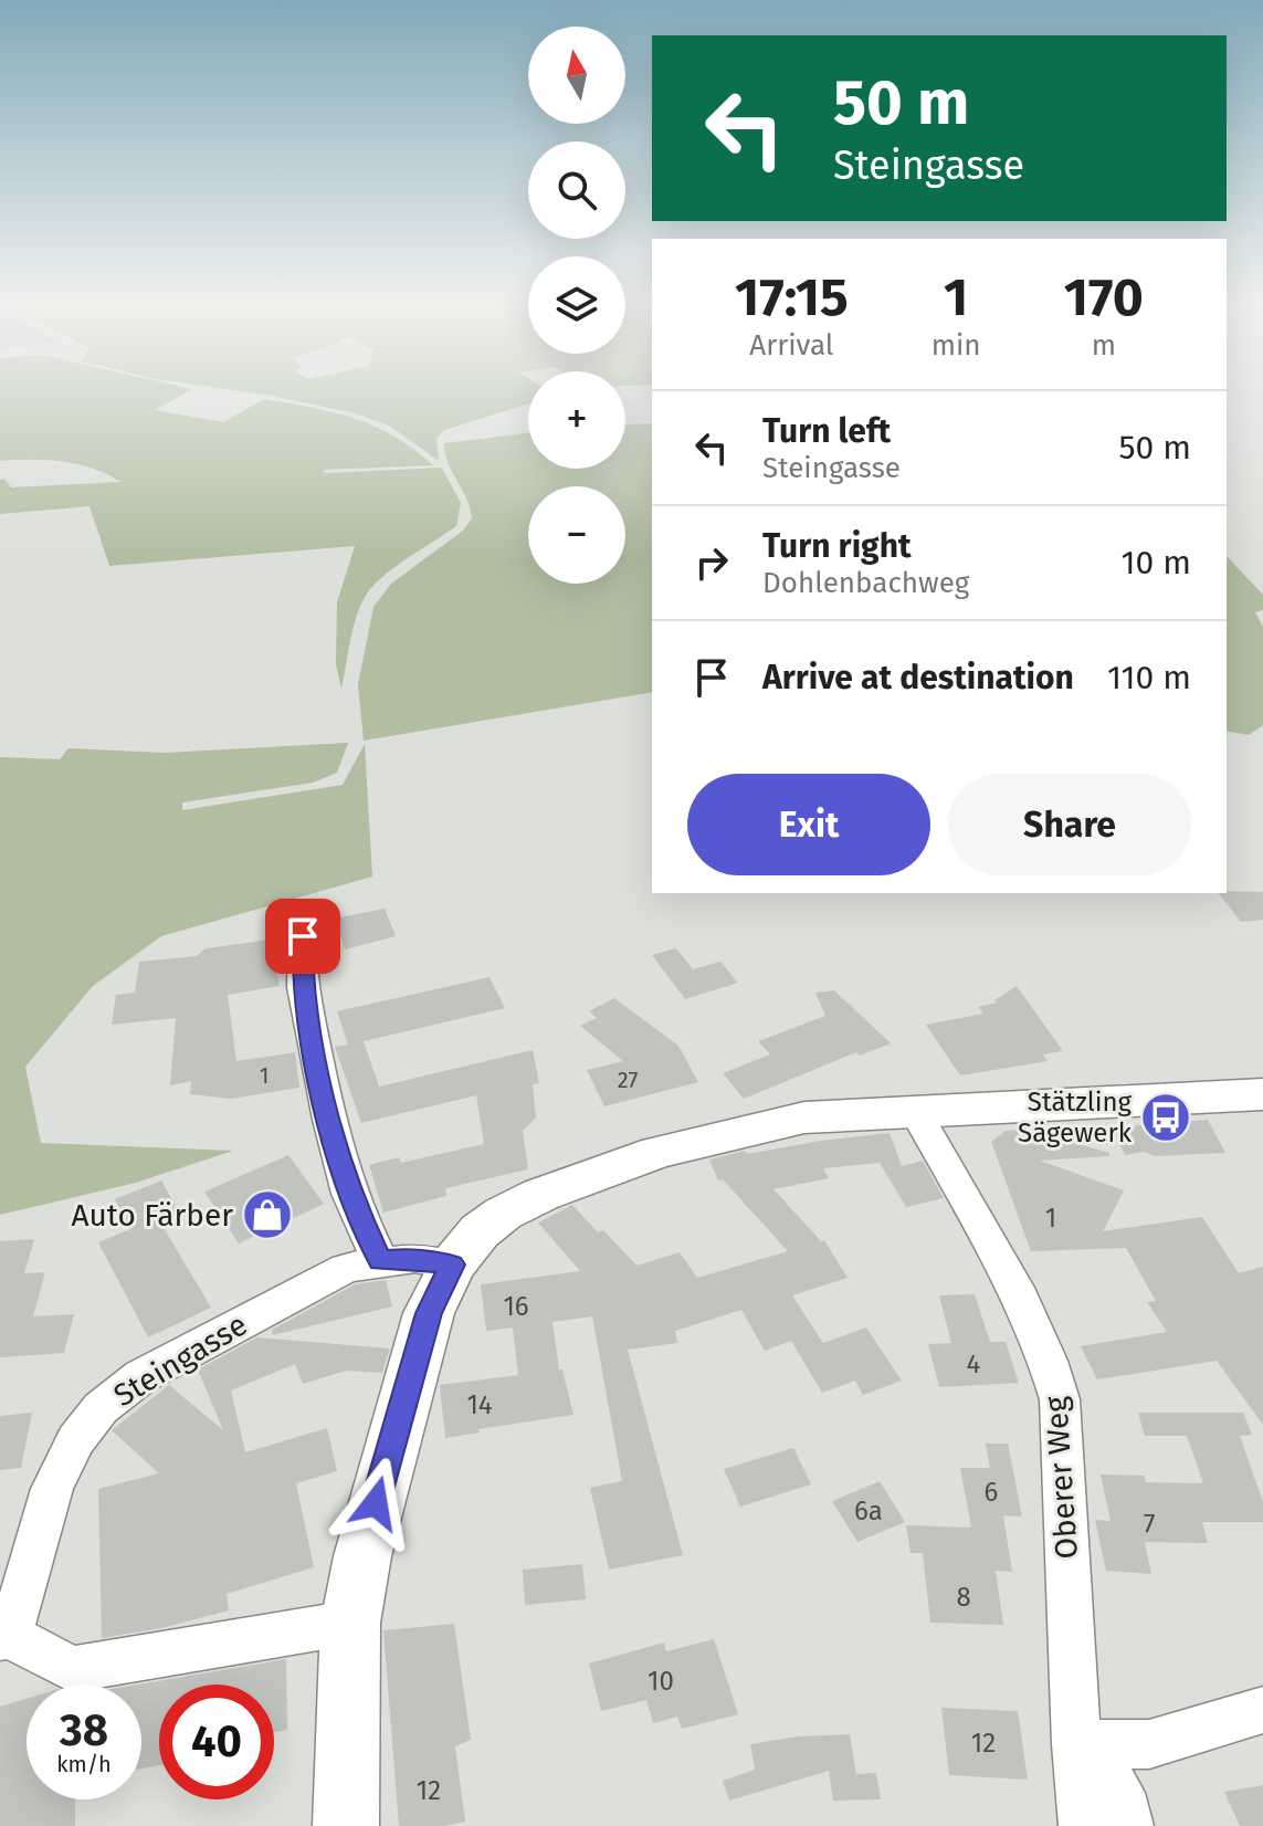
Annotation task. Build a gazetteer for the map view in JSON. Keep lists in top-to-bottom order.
{
  "streets": {
    "street": ["Steingasse", "Oberer Weg"]
  },
  "places": {
    "bus stop": ["Stätzling Sägewerk"],
    "shop": ["Auto Färber"]
  },
  "house_numbers": [
    "1",
    "27",
    "1",
    "16",
    "4",
    "14",
    "6",
    "6a",
    "7",
    "8",
    "10",
    "12",
    "12"
  ],
  "north": "top",
  "page": {
    "map_buttons": ["+", "−"],
    "turn": ["50 m", "Steingasse"],
    "eta": [
      "17:15",
      "Arrival",
      "1",
      "min",
      "170",
      "m"
    ],
    "list": [
      {
        "name": "Turn left",
        "note": "Steingasse",
        "value": "50 m"
      },
      {
        "name": "Turn right",
        "note": "Dohlenbachweg",
        "value": "10 m"
      },
      {
        "name": "Arrive at destination",
        "value": "110 m"
      }
    ],
    "buttons": ["Exit", "Share"],
    "speed": "38 km/h",
    "limit": "40"
  }
}
